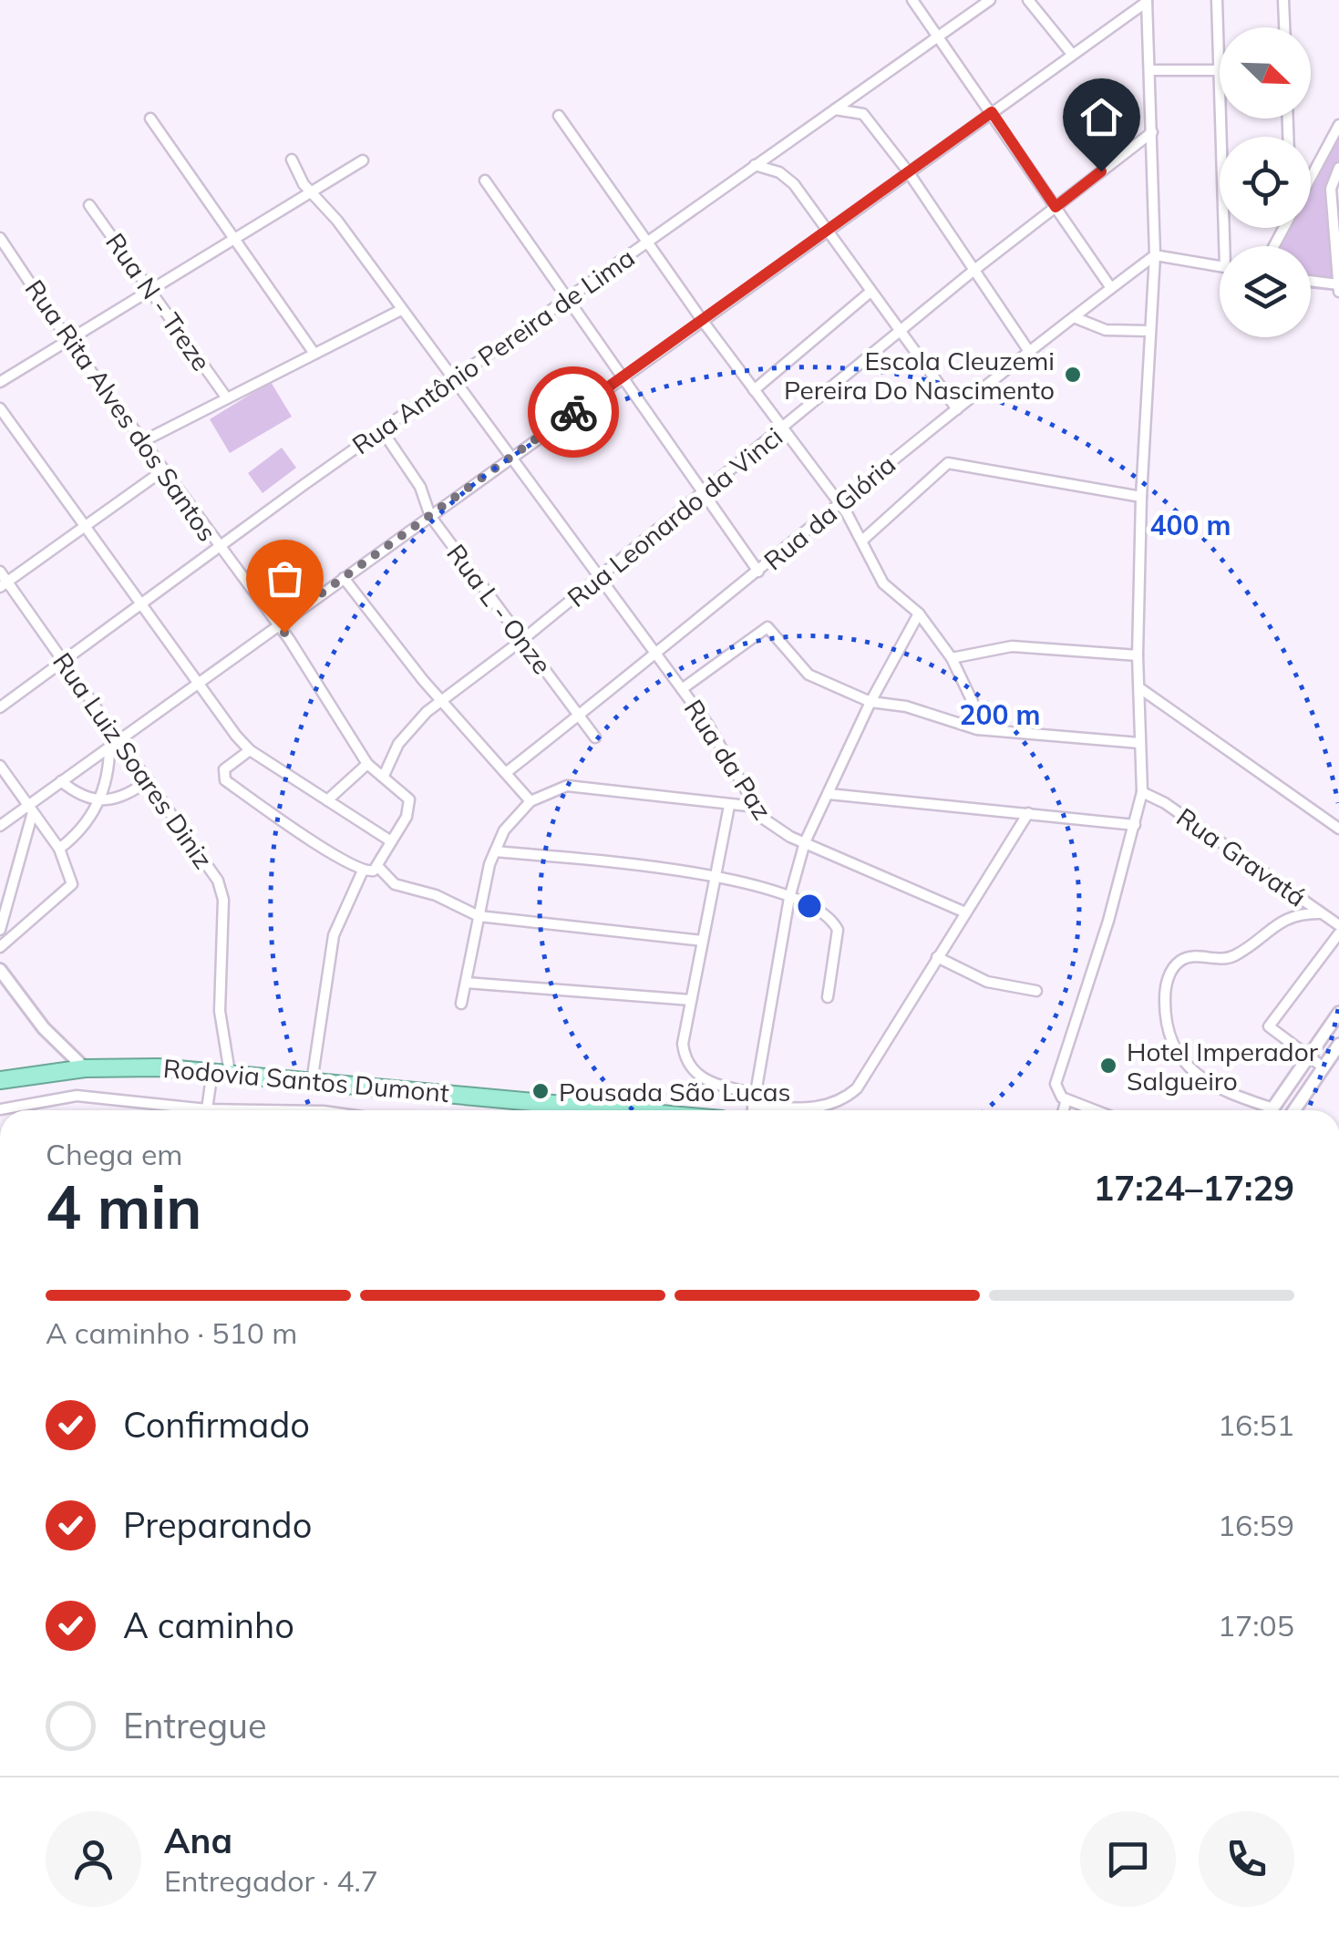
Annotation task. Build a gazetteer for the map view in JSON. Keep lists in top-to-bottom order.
{
  "streets": {
    "highway": ["Rodovia Santos Dumont"],
    "street": [
      "Rua N - Treze",
      "Rua Antônio Pereira de Lima",
      "Rua Rita Alves dos Santos",
      "Rua da Glória",
      "Rua Leonardo da Vinci",
      "Rua L - Onze",
      "Rua da Paz",
      "Rua Luiz Soares Diniz",
      "Rua Gravatá"
    ]
  },
  "crossings": [
    ["Rua Antônio Pereira de Lima", "Rua Rita Alves dos Santos"],
    ["Rua Antônio Pereira de Lima", "Rua L - Onze"],
    ["Rua Antônio Pereira de Lima", "Rua da Paz"],
    ["Rua Antônio Pereira de Lima", "Rua Luiz Soares Diniz"],
    ["Rua da Glória", "Rua L - Onze"],
    ["Rua da Glória", "Rua da Paz"],
    ["Rua Leonardo da Vinci", "Rua L - Onze"],
    ["Rua Leonardo da Vinci", "Rua da Paz"],
    ["Rua Luiz Soares Diniz", "Rodovia Santos Dumont"]
  ],
  "places": ["Escola Cleuzemi Pereira Do Nascimento", "Hotel Imperador Salgueiro", "Pousada São Lucas"],
  "north": "bottom right",
  "page": {
    "heading": ["4 min", "Chega em", "17:24–17:29"],
    "panel": ["Ana", "Entregador · 4.7"],
    "bar": "A caminho · 510 m",
    "list": [
      ["Confirmado", "16:51"],
      ["Preparando", "16:59"],
      ["A caminho", "17:05"],
      "Entregue"
    ]
  },
  "rings": ["400 m", "200 m"]
}
